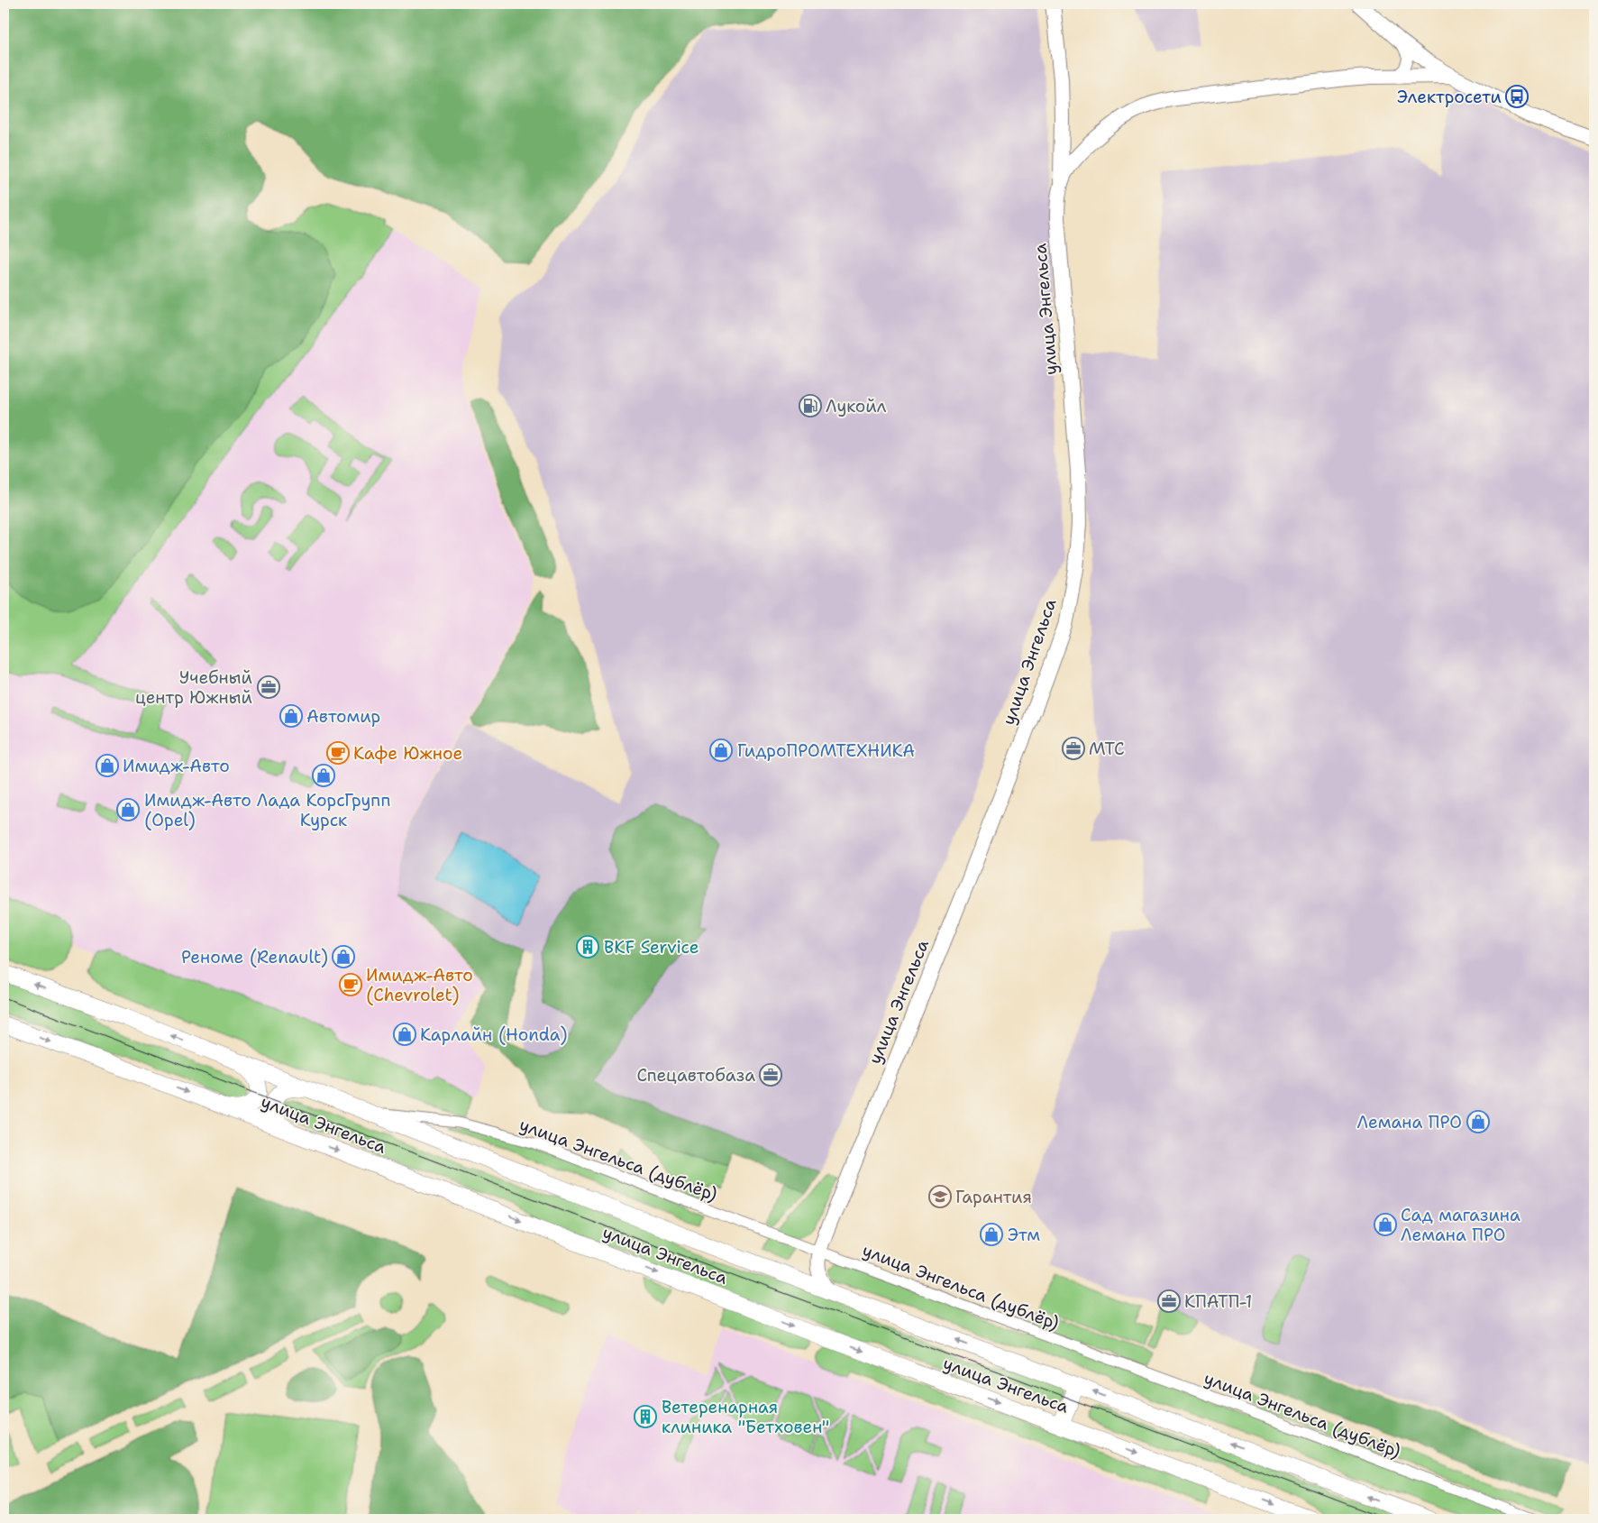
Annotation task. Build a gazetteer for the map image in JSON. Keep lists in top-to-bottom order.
{
  "streets": {
    "main road": ["улица Энгельса"],
    "street": ["улица Энгельса (дублёр)"]
  },
  "crossings": [
    ["улица Энгельса", "улица Энгельса (дублёр)"]
  ],
  "places": {
    "bus stop": ["Электросети"],
    "fuel station": ["Лукойл"],
    "office": [
      "Учебный центр Южный",
      "МТС",
      "Спецавтобаза",
      "КПАТП-1"
    ],
    "shop": [
      "Автомир",
      "ГидроПРОМТЕХНИКА",
      "Имидж-Авто",
      "Лада КорсГрупп Курск",
      "Имидж-Авто (Opel)",
      "Реноме (Renault)",
      "Карлайн (Honda)",
      "Лемана ПРО",
      "Сад магазина Лемана ПРО",
      "Этм"
    ],
    "cafe": ["Кафе Южное", "Имидж-Авто (Chevrolet)"],
    "building": ["BKF Service", "Ветеренарная клиника \"Бетховен\""],
    "school or university": ["Гарантия"]
  }
}
